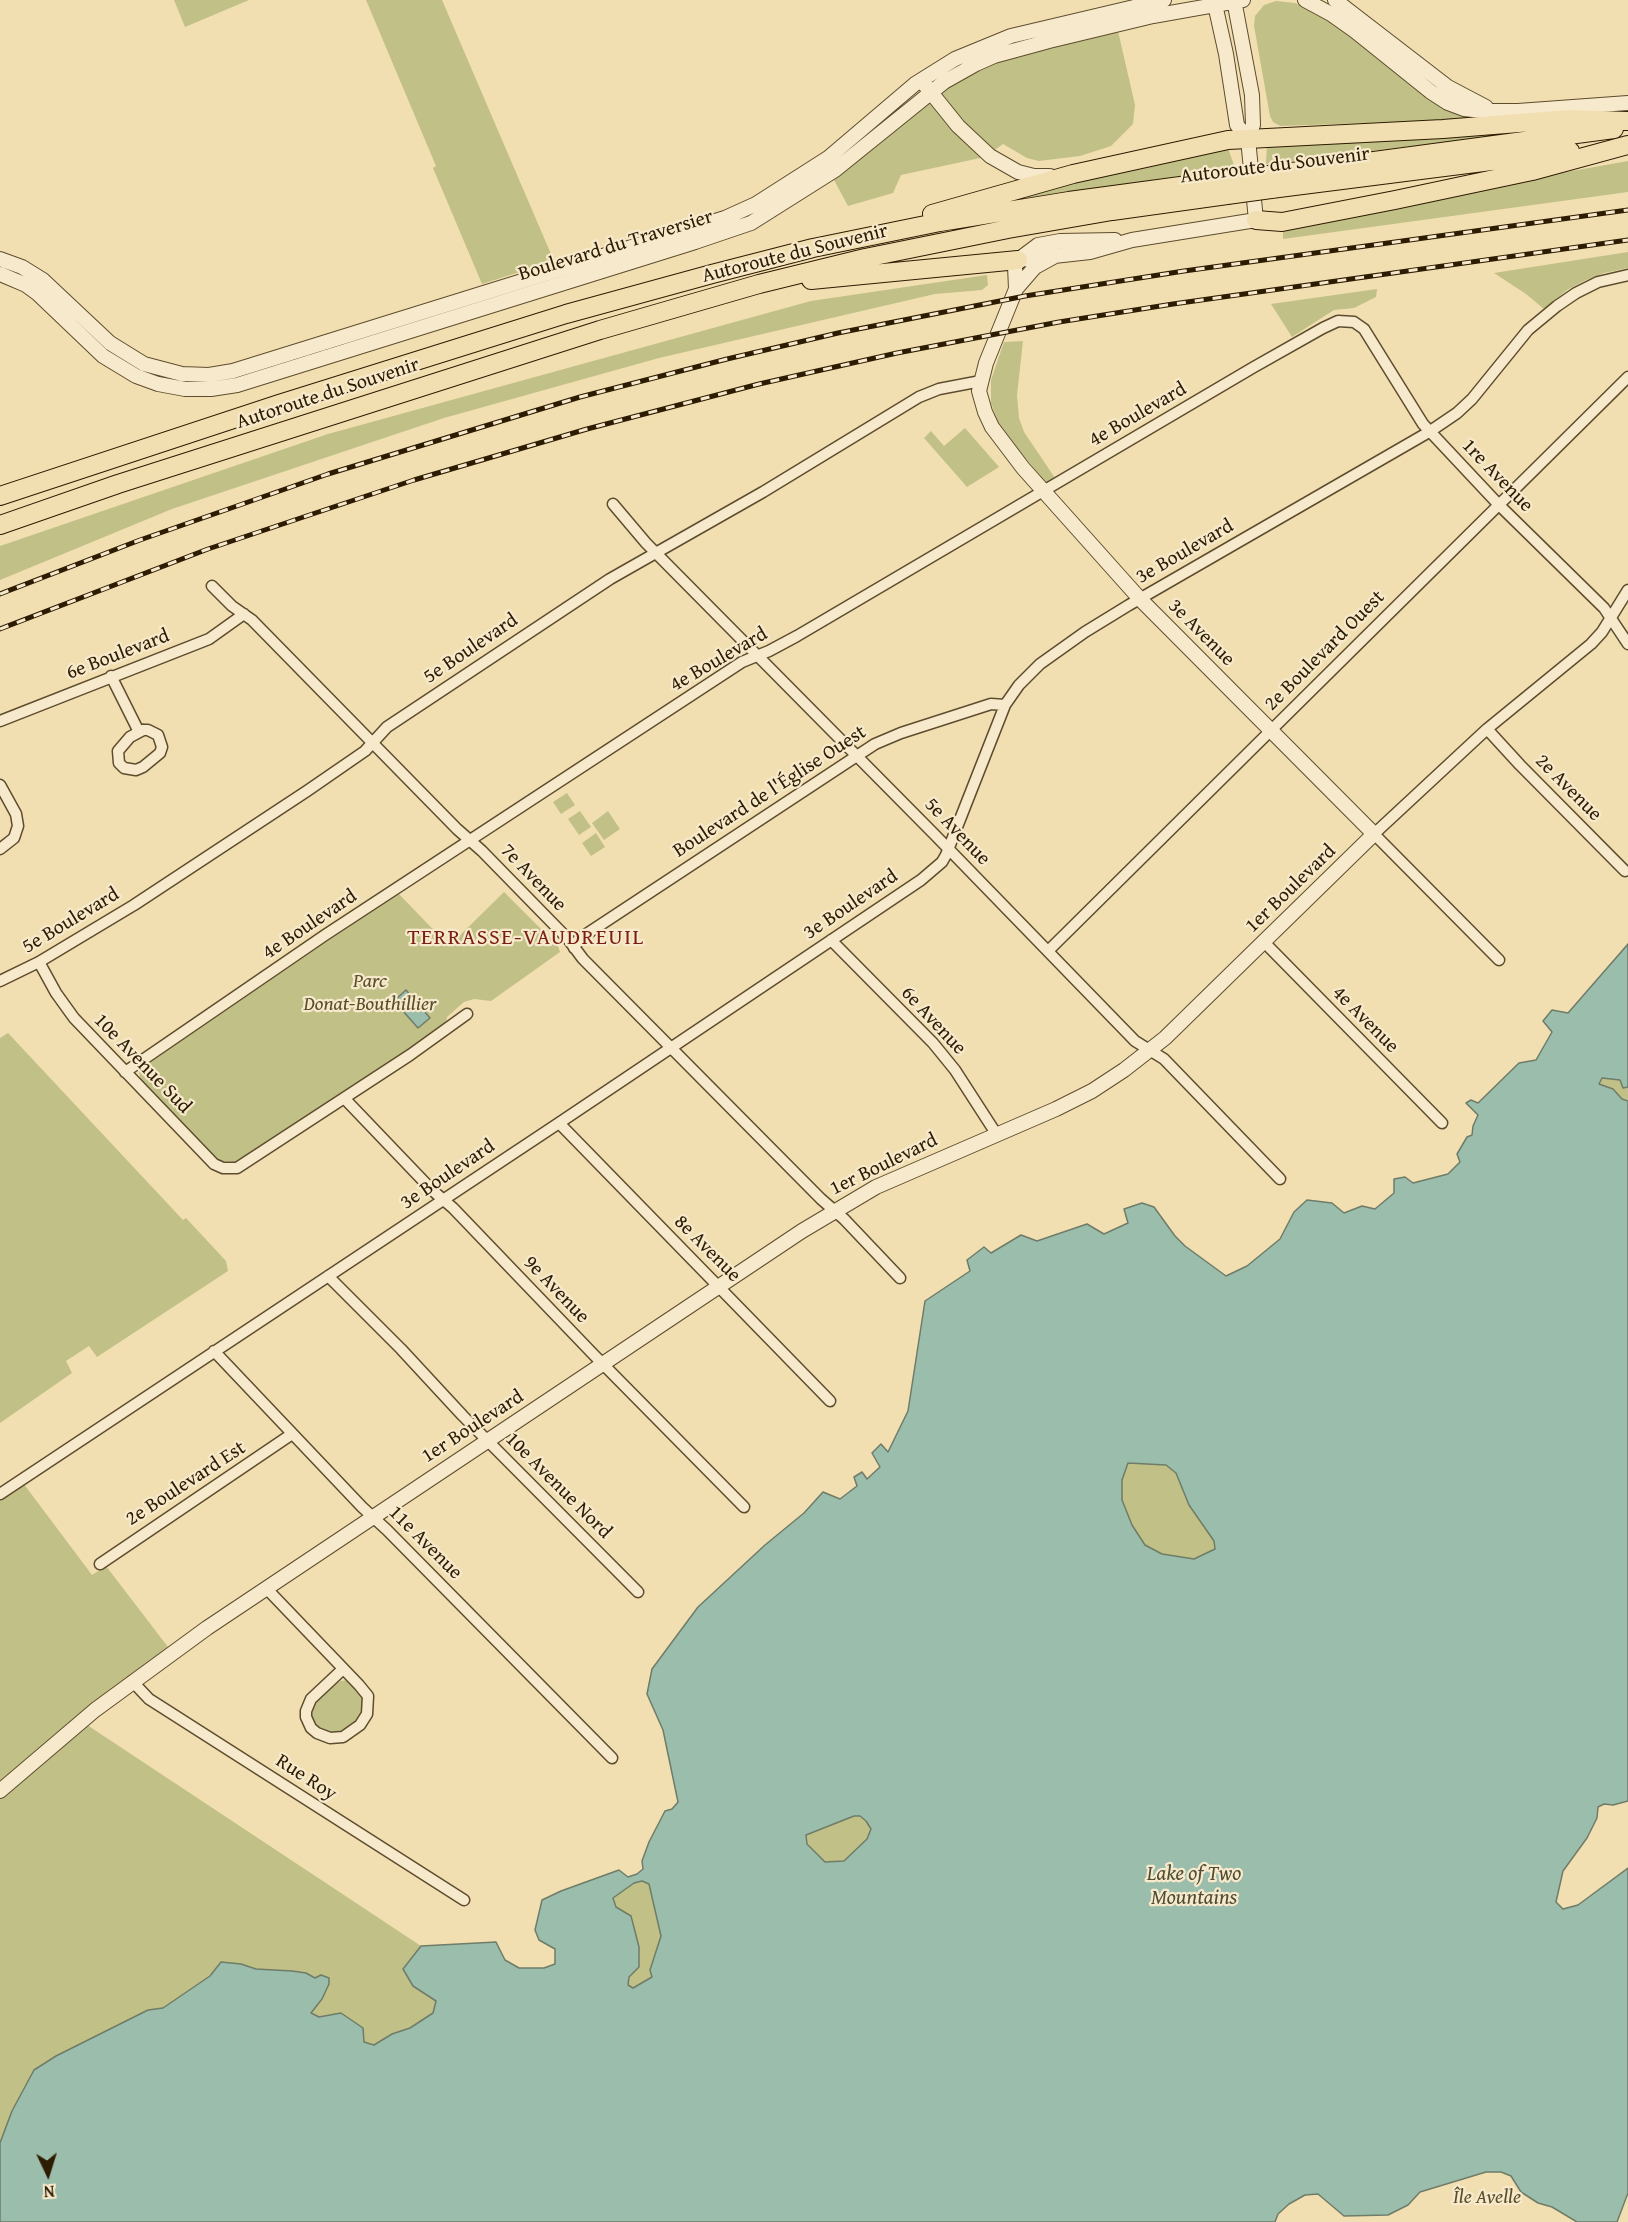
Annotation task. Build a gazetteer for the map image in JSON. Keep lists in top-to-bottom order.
{
  "streets": {
    "highway": ["Autoroute du Souvenir"],
    "street": [
      "Boulevard du Traversier",
      "4e Boulevard",
      "1re Avenue",
      "3e Boulevard",
      "3e Avenue",
      "5e Boulevard",
      "2e Boulevard Ouest",
      "6e Boulevard",
      "2e Avenue",
      "Boulevard de l'Église Ouest",
      "5e Avenue",
      "7e Avenue",
      "1er Boulevard",
      "4e Avenue",
      "6e Avenue",
      "10e Avenue Sud",
      "8e Avenue",
      "9e Avenue",
      "2e Boulevard Est",
      "10e Avenue Nord",
      "11e Avenue",
      "Rue Roy"
    ]
  },
  "crossings": [
    ["4e Boulevard", "1re Avenue"],
    ["4e Boulevard", "3e Avenue"],
    ["4e Boulevard", "5e Avenue"],
    ["4e Boulevard", "7e Avenue"],
    ["4e Boulevard", "10e Avenue Sud"],
    ["1re Avenue", "3e Boulevard"],
    ["1re Avenue", "2e Boulevard Ouest"],
    ["1re Avenue", "1er Boulevard"],
    ["3e Boulevard", "3e Avenue"],
    ["3e Boulevard", "Boulevard de l'Église Ouest"],
    ["3e Boulevard", "5e Avenue"],
    ["3e Boulevard", "7e Avenue"],
    ["3e Boulevard", "6e Avenue"],
    ["3e Boulevard", "8e Avenue"],
    ["3e Boulevard", "9e Avenue"],
    ["3e Boulevard", "10e Avenue Nord"],
    ["3e Boulevard", "11e Avenue"],
    ["3e Avenue", "5e Boulevard"],
    ["3e Avenue", "2e Boulevard Ouest"],
    ["3e Avenue", "1er Boulevard"],
    ["5e Boulevard", "5e Avenue"],
    ["5e Boulevard", "7e Avenue"],
    ["5e Boulevard", "10e Avenue Sud"],
    ["2e Boulevard Ouest", "5e Avenue"],
    ["6e Boulevard", "7e Avenue"],
    ["2e Avenue", "1er Boulevard"],
    ["Boulevard de l'Église Ouest", "5e Avenue"],
    ["Boulevard de l'Église Ouest", "7e Avenue"],
    ["5e Avenue", "1er Boulevard"],
    ["7e Avenue", "1er Boulevard"],
    ["1er Boulevard", "4e Avenue"],
    ["1er Boulevard", "6e Avenue"],
    ["1er Boulevard", "8e Avenue"],
    ["1er Boulevard", "9e Avenue"],
    ["1er Boulevard", "10e Avenue Nord"],
    ["1er Boulevard", "11e Avenue"],
    ["1er Boulevard", "Rue Roy"],
    ["10e Avenue Sud", "9e Avenue"],
    ["2e Boulevard Est", "11e Avenue"]
  ],
  "districts": ["TERRASSE-VAUDREUIL"],
  "water": ["Lake of Two Mountains"],
  "parks": ["Parc Donat-Bouthillier", "Île Avelle"],
  "north": "bottom"
}
